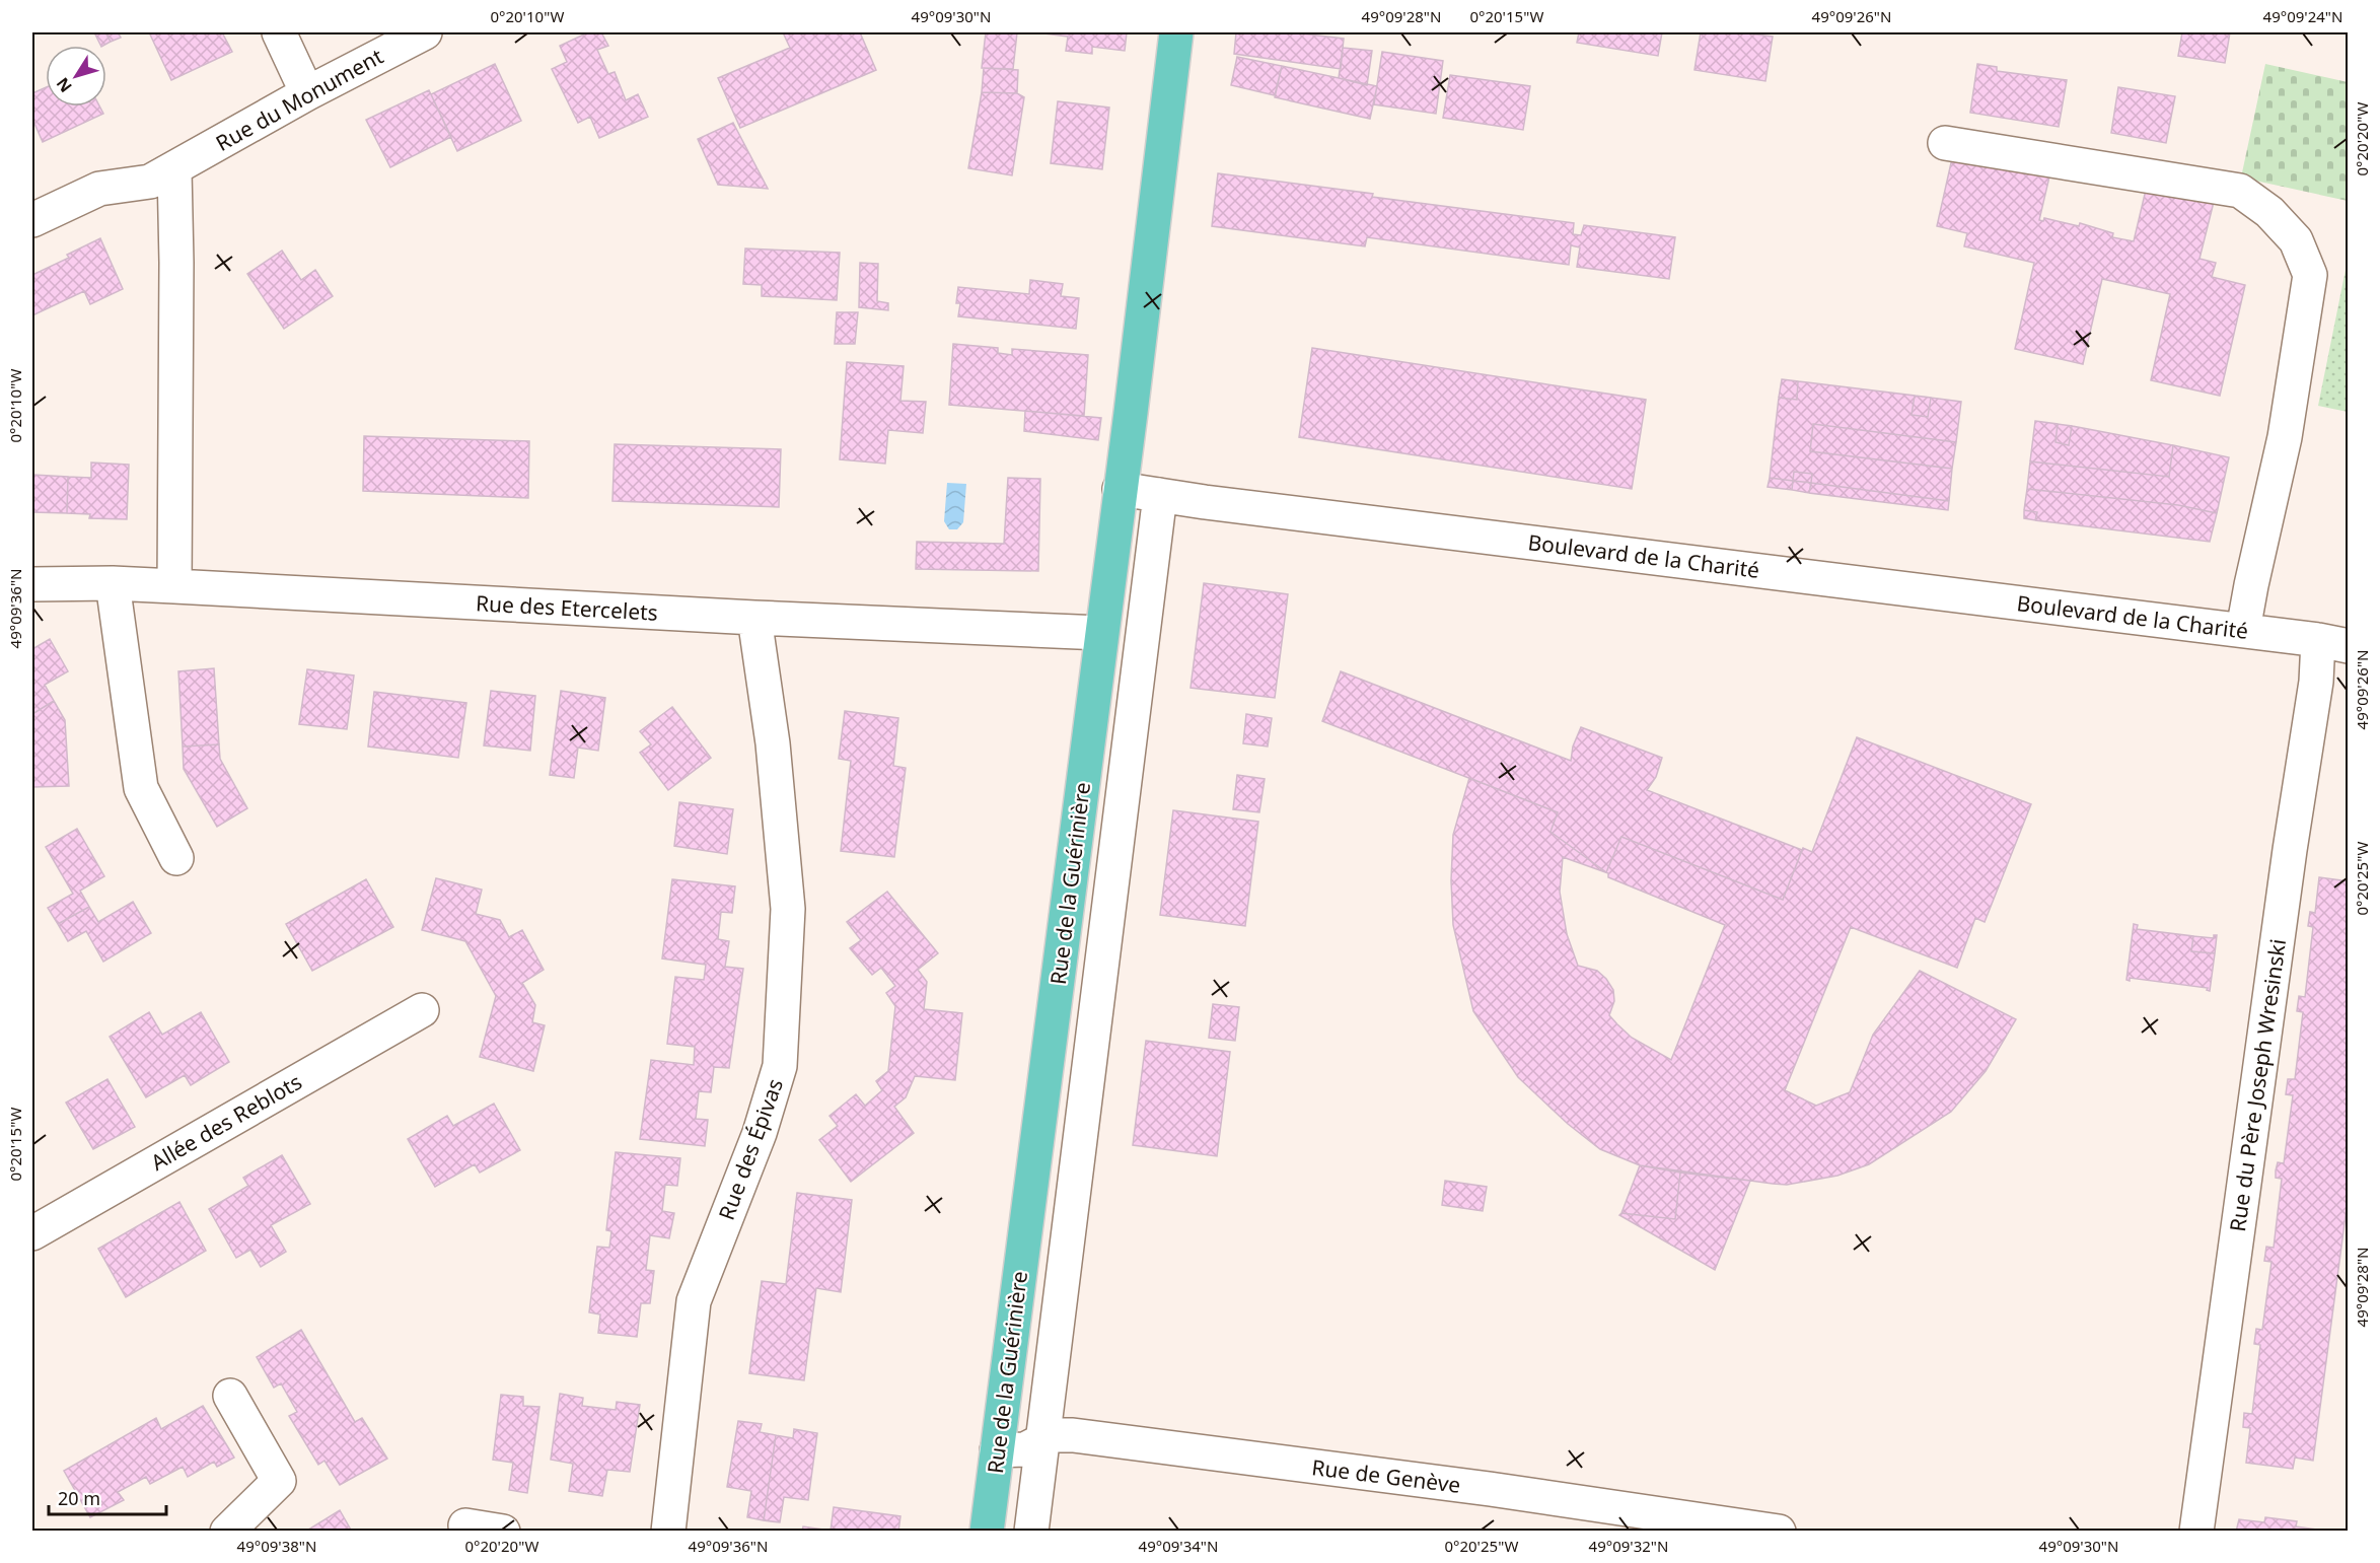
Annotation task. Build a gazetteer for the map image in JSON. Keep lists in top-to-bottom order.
{
  "streets": {
    "main road": ["Rue de la Guérinière"],
    "street": [
      "Rue du Monument",
      "Boulevard de la Charité",
      "Rue des Etercelets",
      "Rue du Père Joseph Wresinski",
      "Allée des Reblots",
      "Rue des Épivas",
      "Rue de Genève"
    ]
  },
  "crossings": [
    ["Boulevard de la Charité", "Rue de la Guérinière"],
    ["Boulevard de la Charité", "Rue du Père Joseph Wresinski"],
    ["Rue des Etercelets", "Rue de la Guérinière"],
    ["Rue des Etercelets", "Rue des Épivas"],
    ["Rue de la Guérinière", "Rue de Genève"]
  ],
  "scale_bar": "20 m",
  "north": "bottom left",
  "coordinates": [
    "0°20'10\"W",
    "49°09'30\"N",
    "49°09'28\"N",
    "0°20'15\"W",
    "49°09'26\"N",
    "49°09'24\"N",
    "0°20'20\"W",
    "49°09'36\"N",
    "0°20'25\"W",
    "49°09'38\"N",
    "49°09'34\"N",
    "49°09'32\"N"
  ]
}
